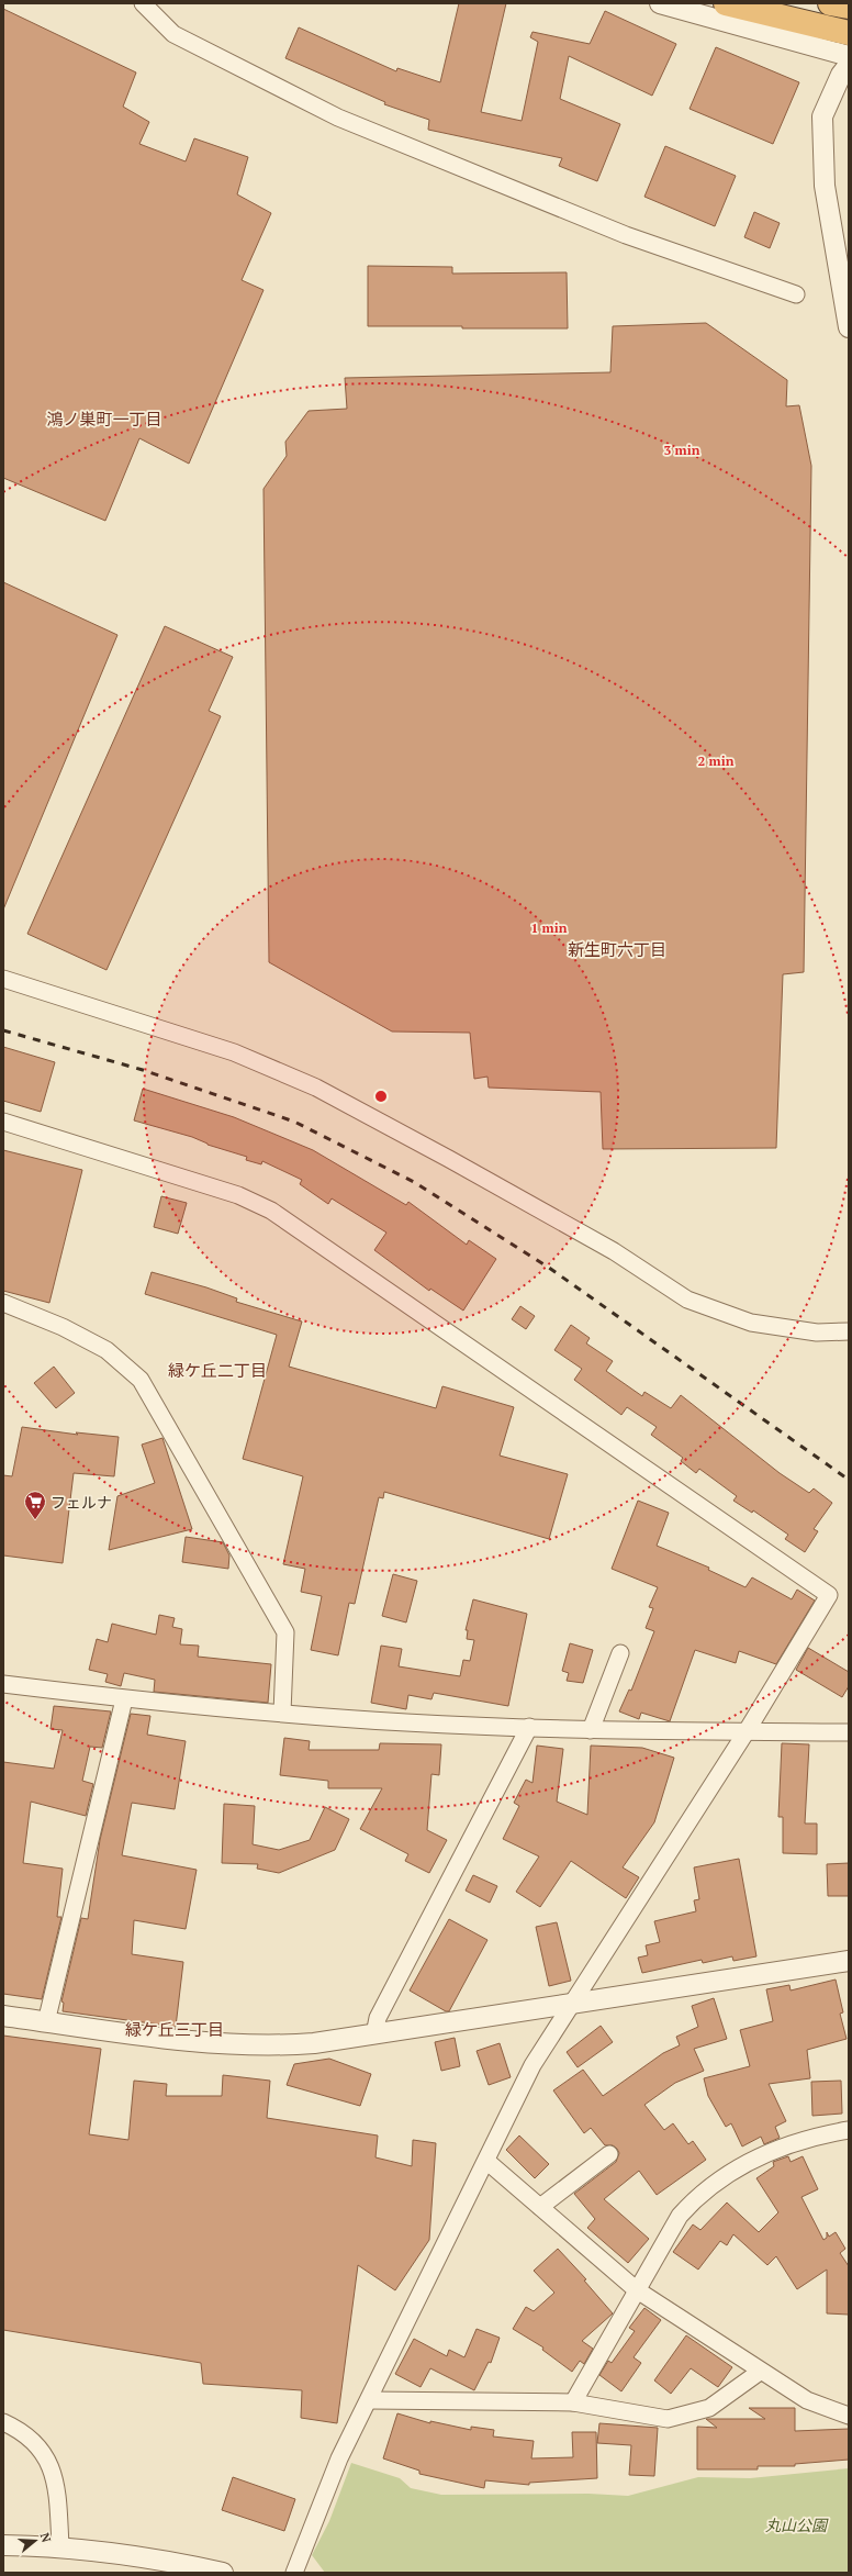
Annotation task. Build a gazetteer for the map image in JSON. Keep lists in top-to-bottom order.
{
  "districts": [
    "鴻ノ巣町一丁目",
    "新生町六丁目",
    "緑ケ丘二丁目",
    "緑ケ丘三丁目"
  ],
  "parks": ["丸山公園"],
  "places": {
    "supermarket": ["フェルナ"]
  },
  "north": "right",
  "rings": ["3 min", "2 min", "1 min"]
}
